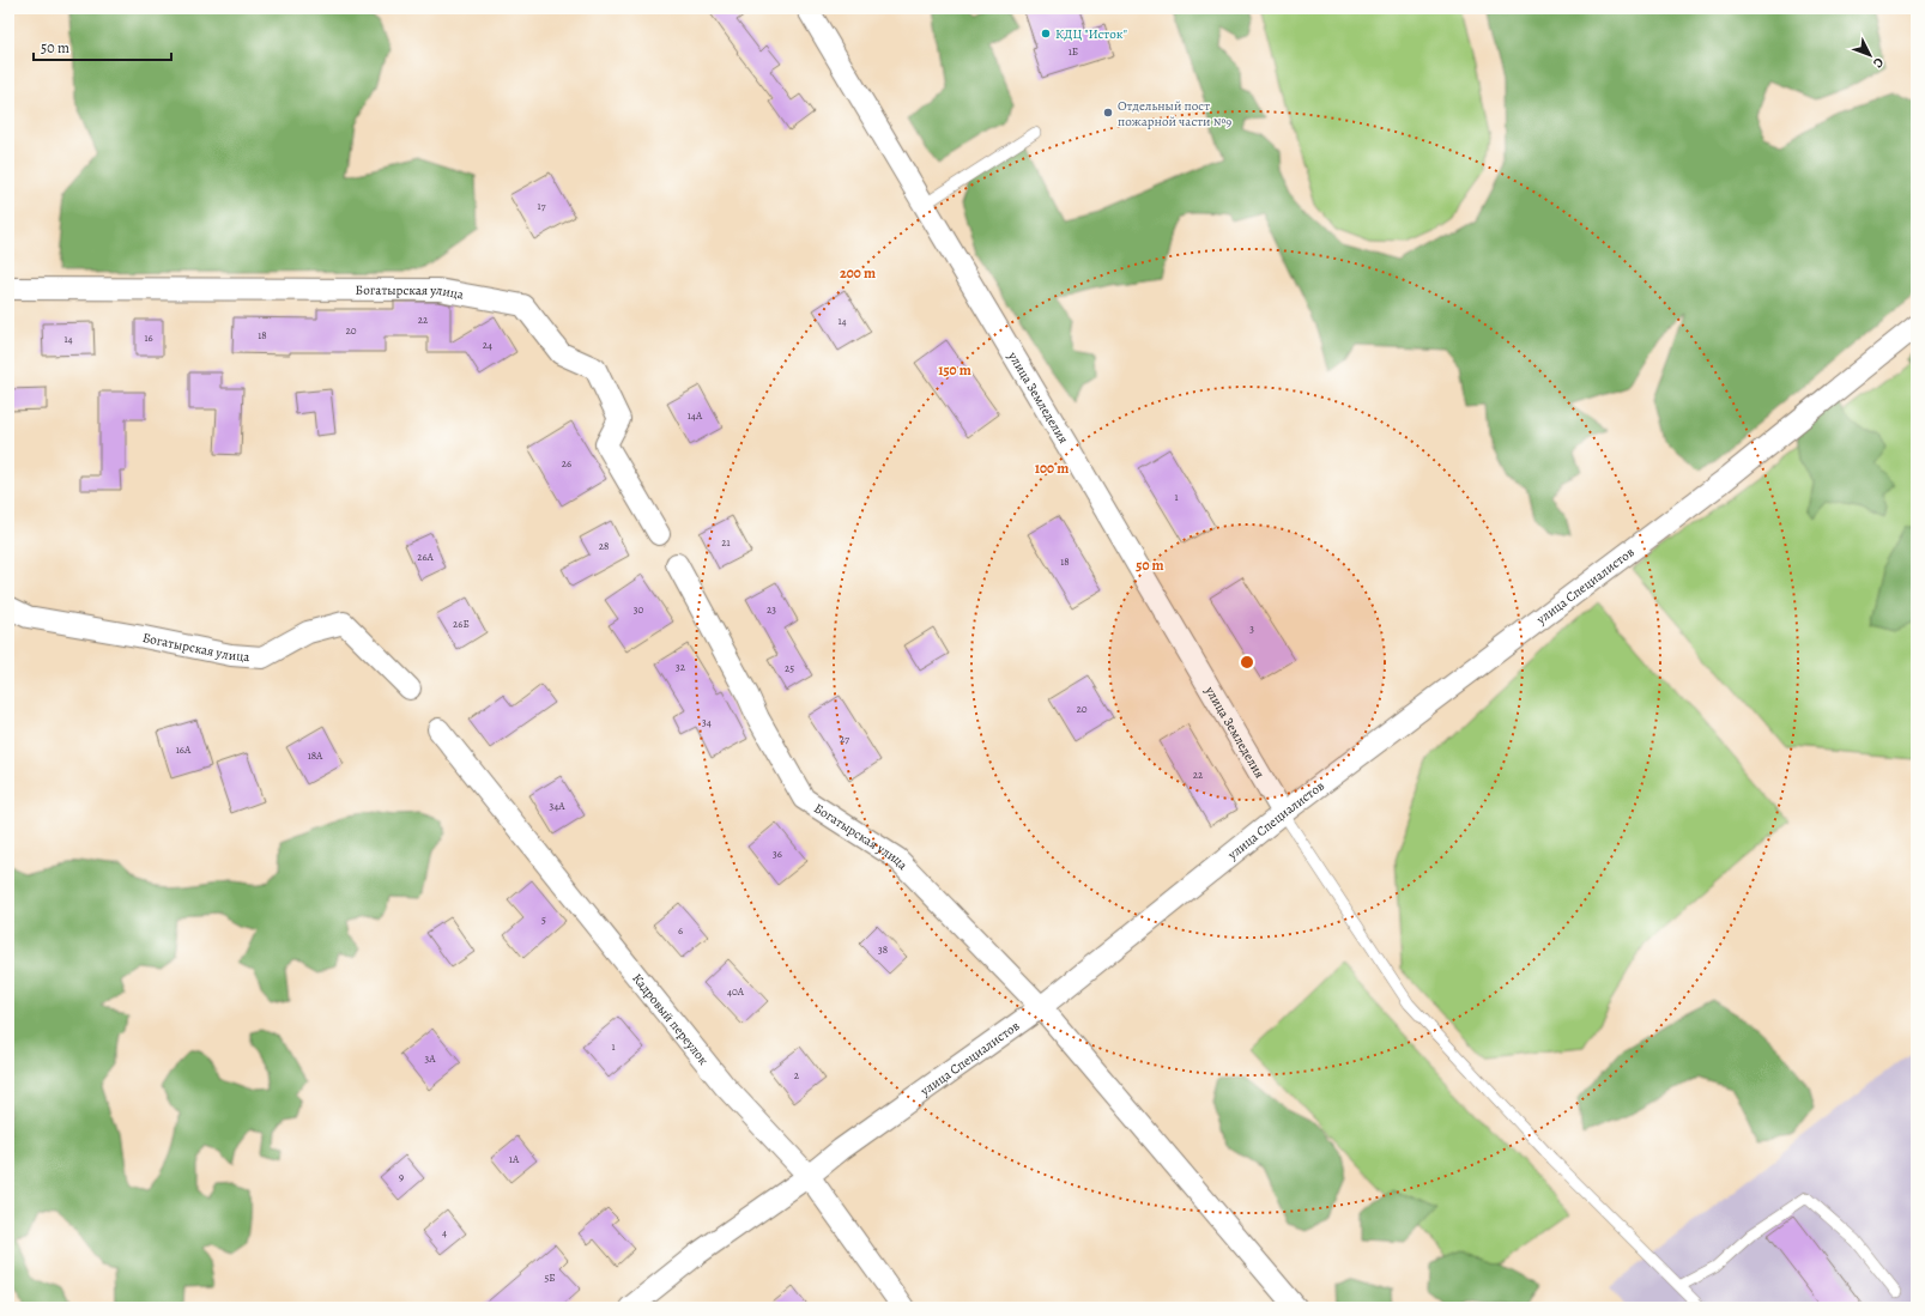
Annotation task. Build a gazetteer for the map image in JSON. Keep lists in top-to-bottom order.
{
  "streets": {
    "street": [
      "Богатырская улица",
      "улица Земледелия",
      "улица Специалистов",
      "Кадровый переулок"
    ]
  },
  "crossings": [
    ["Богатырская улица", "улица Специалистов"],
    ["улица Земледелия", "улица Специалистов"],
    ["улица Специалистов", "Кадровый переулок"]
  ],
  "places": ["КДЦ \"Исток\"", "Отдельный пост пожарной части №9"],
  "house_numbers": [
    "1Б",
    "17",
    "22",
    "14",
    "20",
    "18",
    "16",
    "14",
    "24",
    "14А",
    "26",
    "1",
    "21",
    "28",
    "26А",
    "18",
    "30",
    "23",
    "26Б",
    "3",
    "32",
    "25",
    "20",
    "34",
    "27",
    "16А",
    "18А",
    "22",
    "34А",
    "36",
    "5",
    "6",
    "38",
    "40А",
    "1",
    "3А",
    "2",
    "1А",
    "9",
    "4",
    "5Б"
  ],
  "scale_bar": "50 m",
  "north": "bottom right",
  "rings": [
    "200 m",
    "150 m",
    "100 m",
    "50 m"
  ]
}
